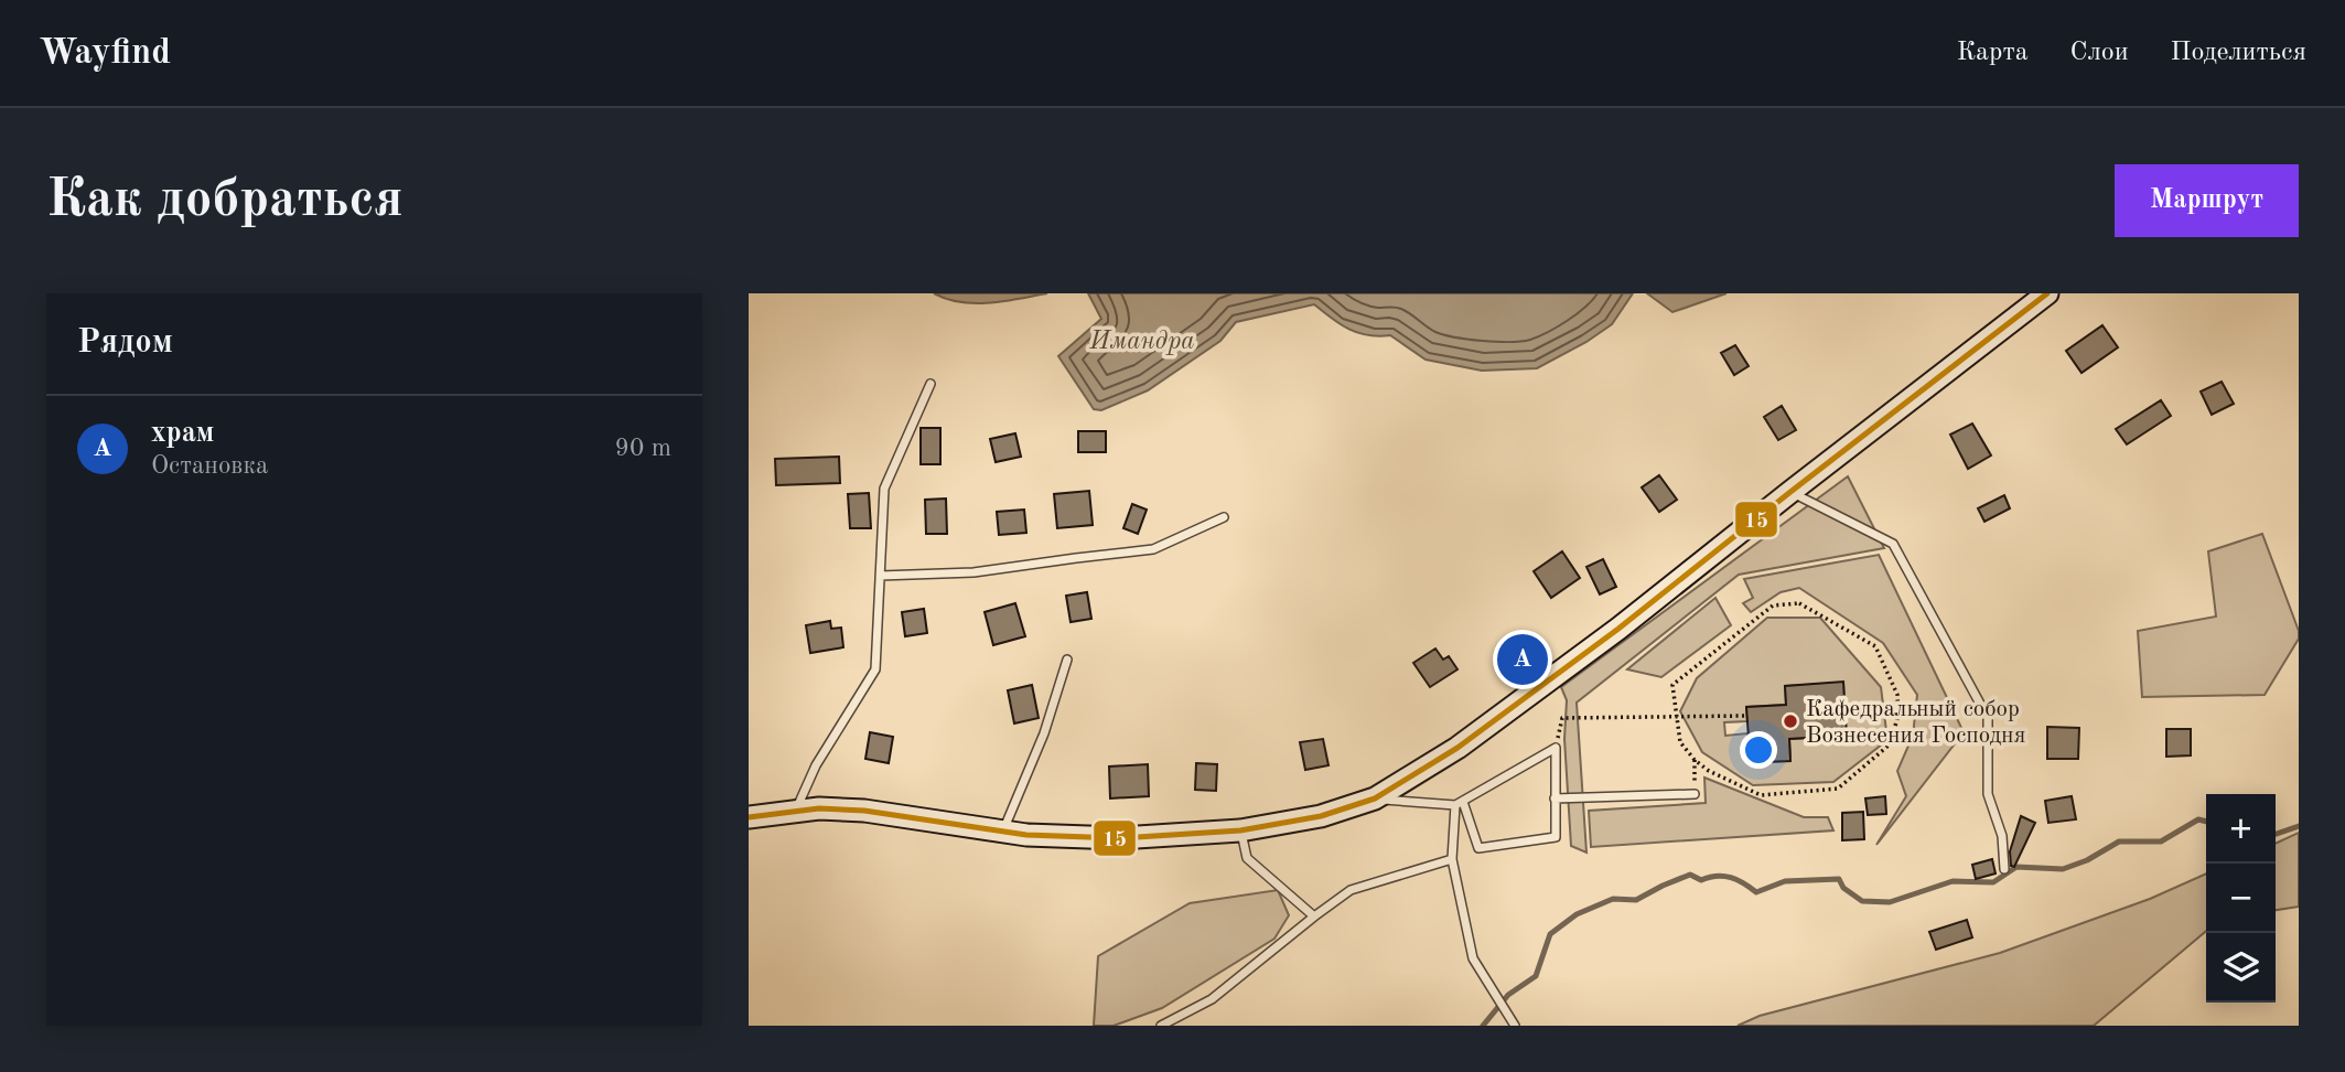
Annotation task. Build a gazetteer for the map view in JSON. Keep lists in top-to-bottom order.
{
  "water": ["Имандра"],
  "places": ["Кафедральный собор Вознесения Господня"],
  "lines": ["transit line 15"],
  "page": {
    "header": "Wayfind",
    "nav": ["Карта", "Слои", "Поделиться"],
    "buttons": "Маршрут",
    "title": "Как добраться",
    "heading": "Рядом",
    "list": [
      {
        "mark": "A",
        "name": "храм",
        "note": "Остановка",
        "value": "90 m"
      }
    ],
    "pins": "A",
    "map_buttons": ["+", "−"]
  }
}
